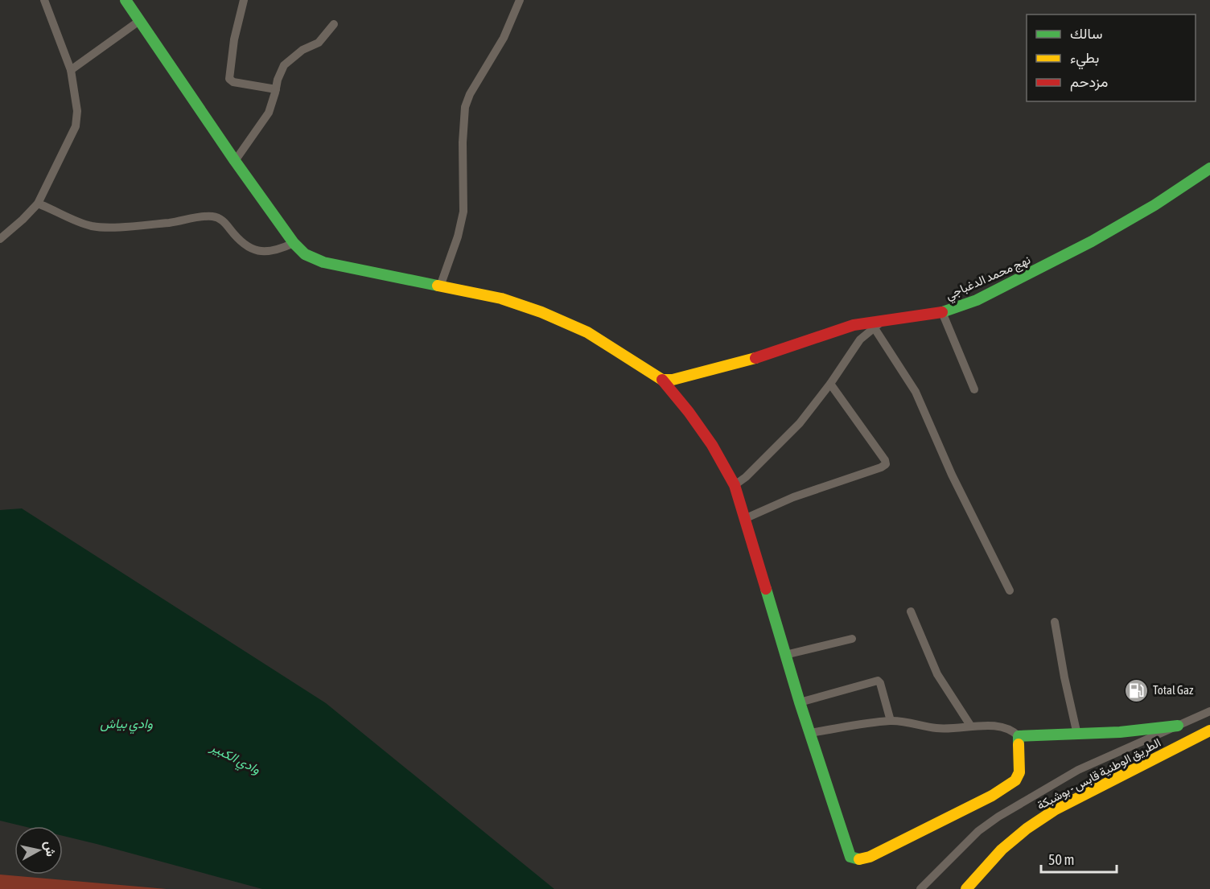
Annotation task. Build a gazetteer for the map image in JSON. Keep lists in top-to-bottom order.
{
  "streets": {
    "street": ["نهج محمد الدغباجي", "الطريق الوطنية قابس - بوشبكة"]
  },
  "water": ["وادي بياش", "وادي الكبير"],
  "places": {
    "fuel station": ["Total Gaz"]
  },
  "legend": ["سالك", "بطيء", "مزدحم"],
  "scale_bar": "50 m",
  "north": "right"
}
